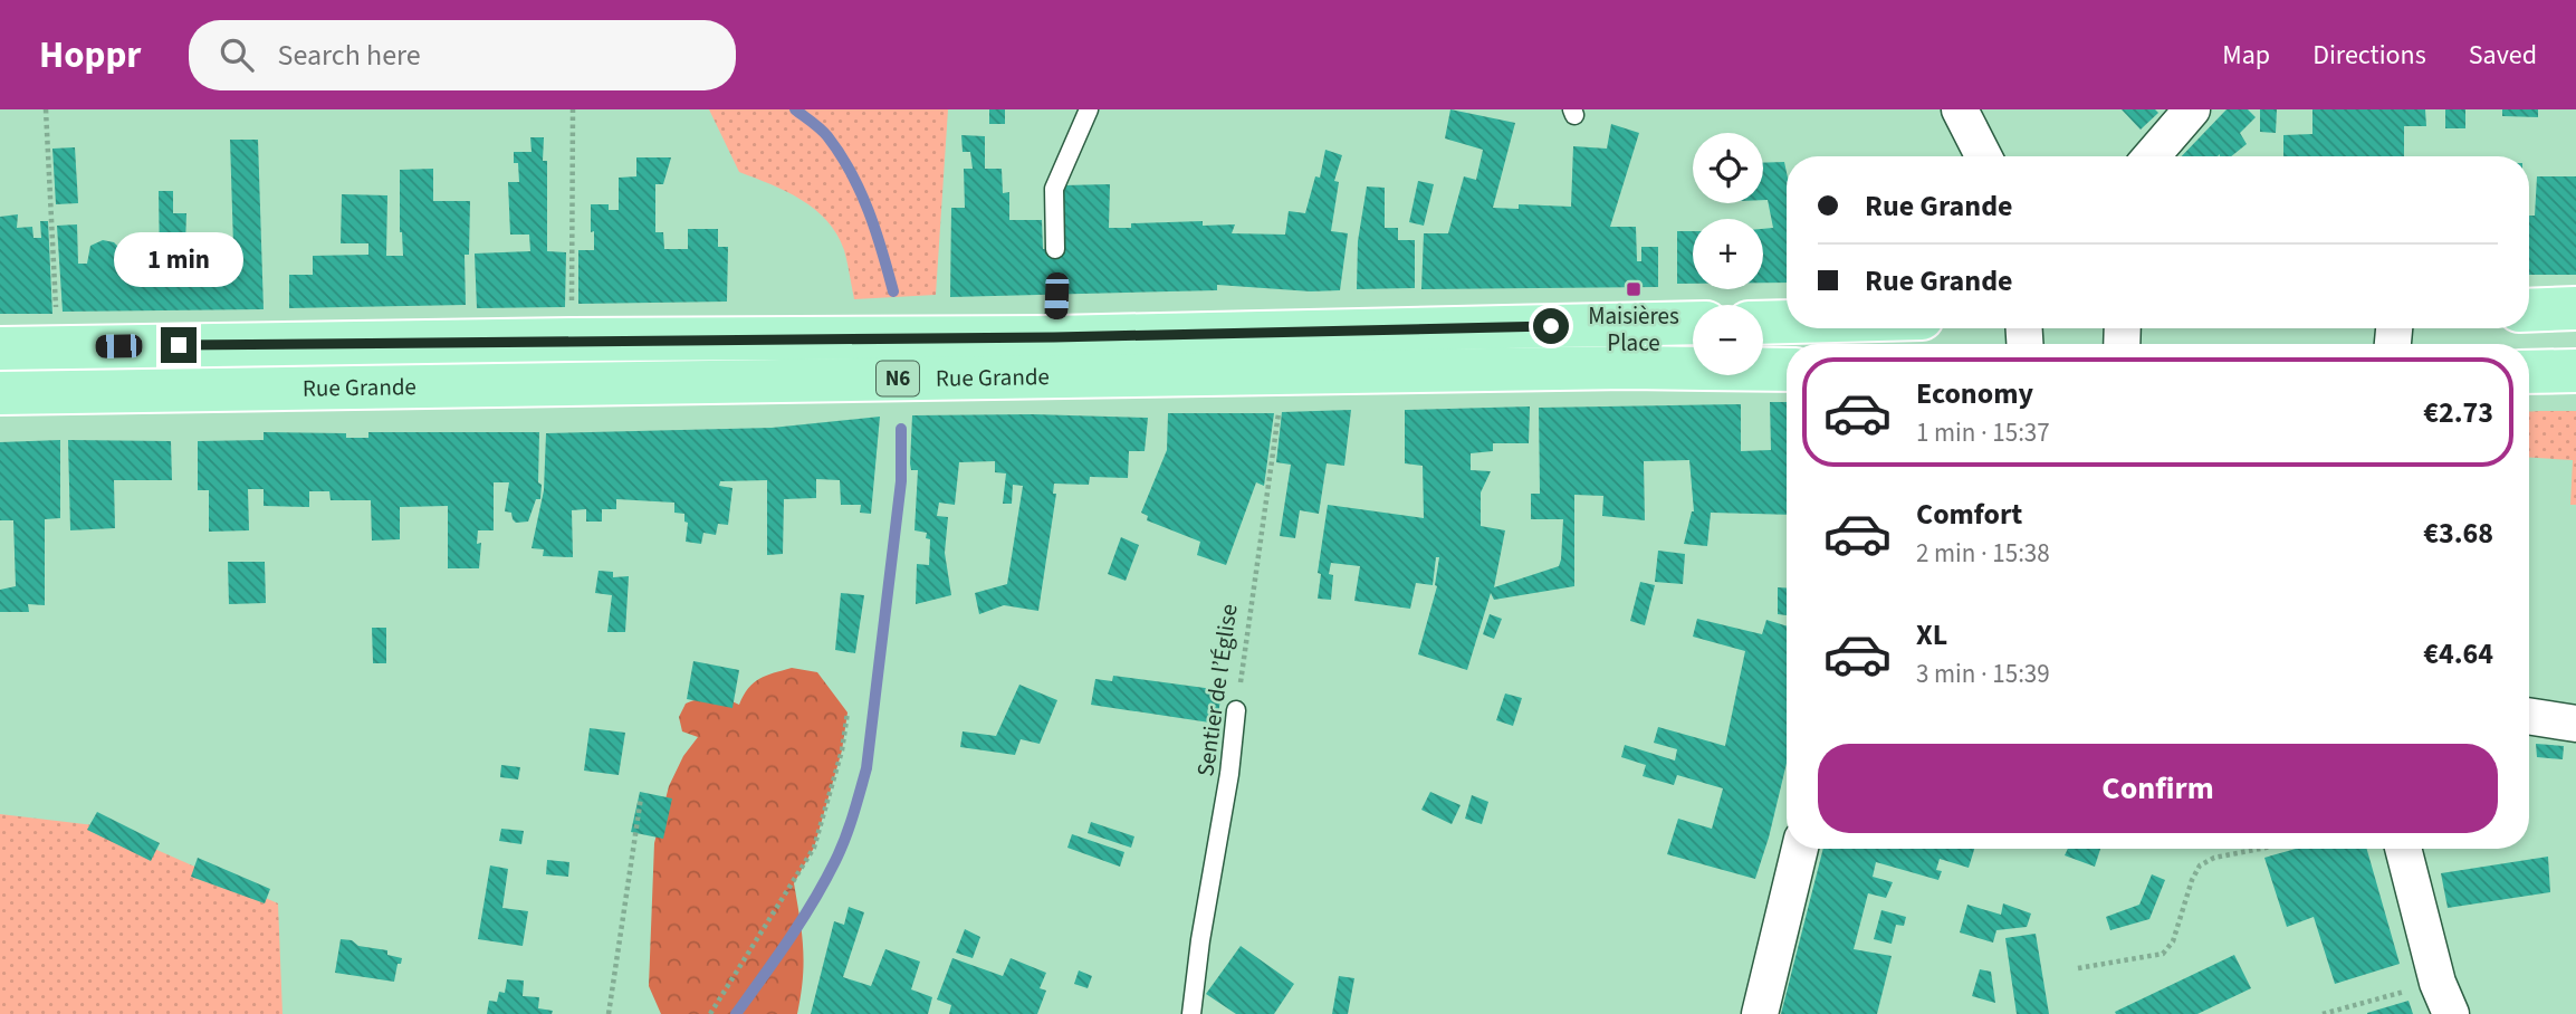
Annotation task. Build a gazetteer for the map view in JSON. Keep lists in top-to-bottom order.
{
  "streets": {
    "main road": ["Rue Grande", "N6"],
    "lane": ["Sentier de l’Église"]
  },
  "crossings": [
    ["Rue Grande", "Sentier de l’Église"]
  ],
  "places": {
    "transit": ["Maisières Place"]
  },
  "page": {
    "header": "Hoppr",
    "search": "Search here",
    "nav": ["Map", "Directions", "Saved"],
    "map_buttons": ["+", "−"],
    "banner": ["Rue Grande", "Rue Grande"],
    "bubble": "1 min",
    "list": [
      {
        "name": "Economy",
        "note": "1 min · 15:37",
        "value": "€2.73"
      },
      {
        "name": "Comfort",
        "note": "2 min · 15:38",
        "value": "€3.68"
      },
      {
        "name": "XL",
        "note": "3 min · 15:39",
        "value": "€4.64"
      }
    ],
    "buttons": "Confirm"
  }
}
